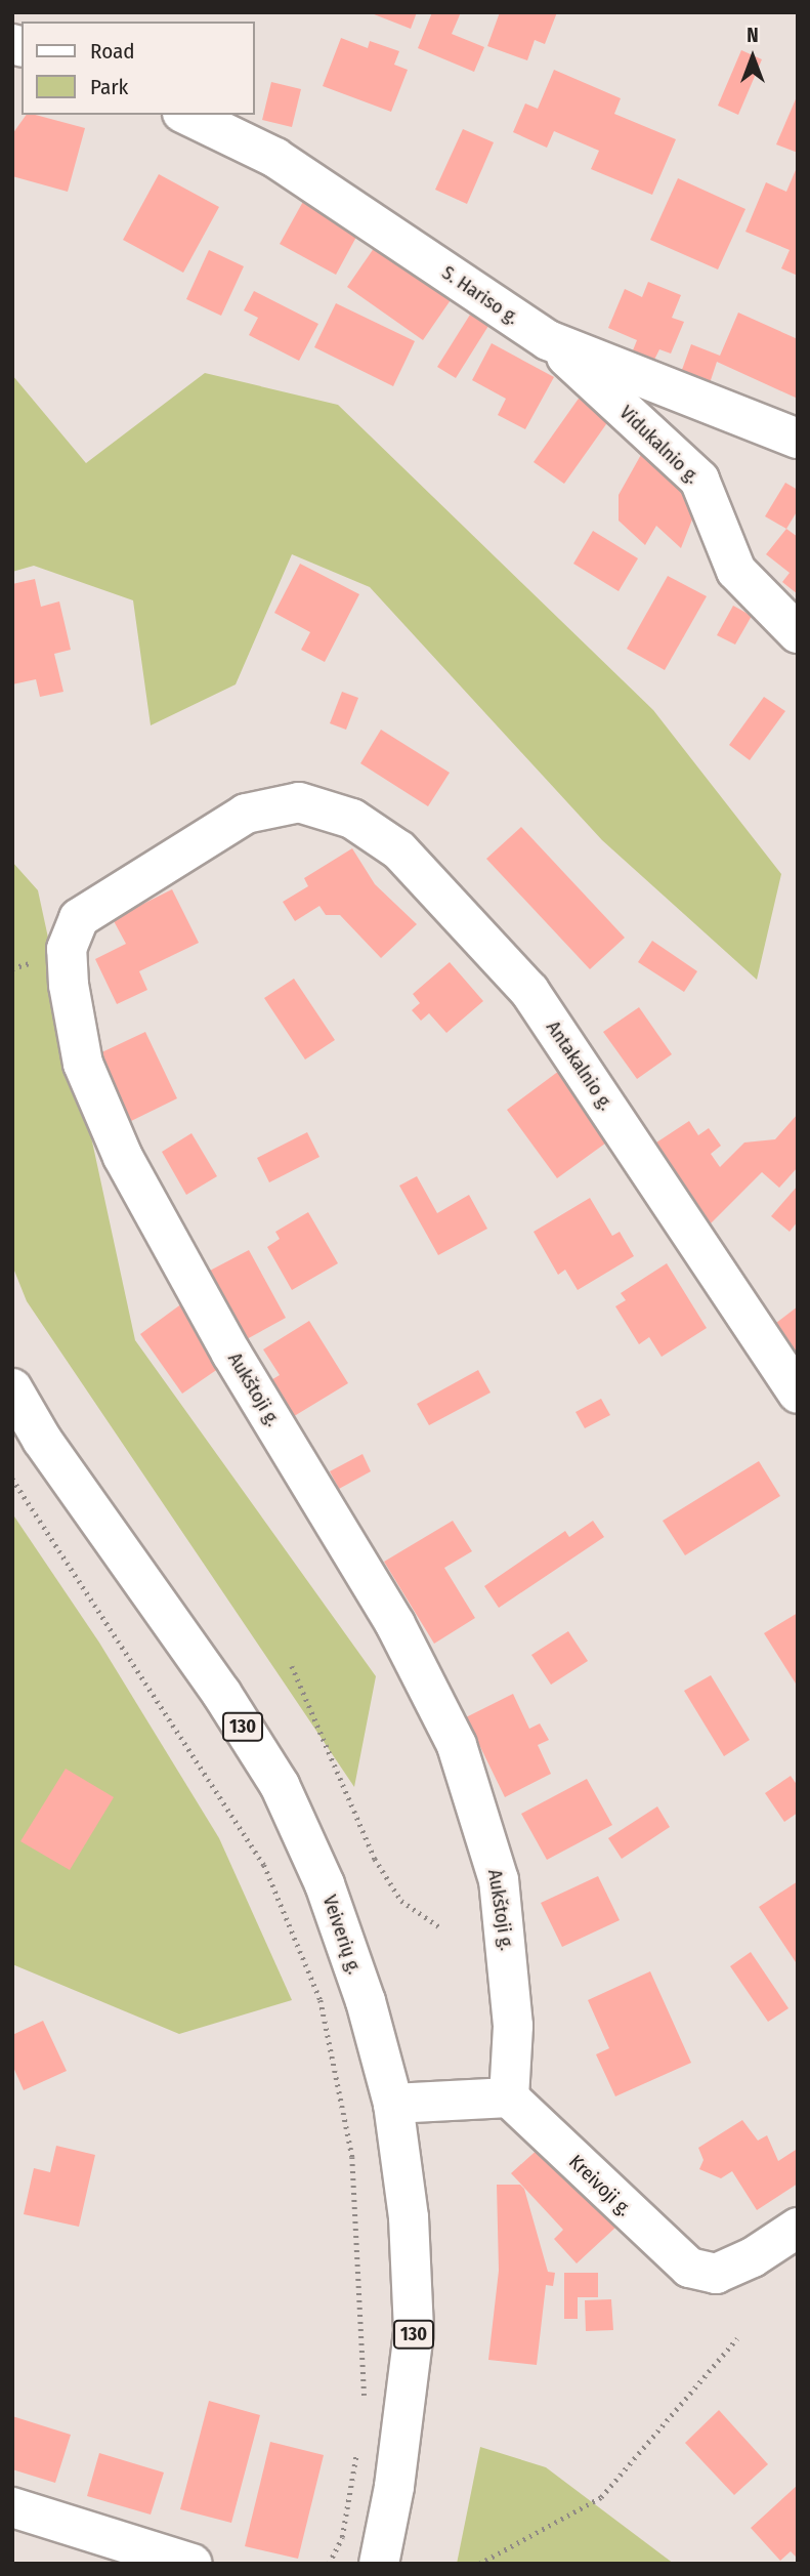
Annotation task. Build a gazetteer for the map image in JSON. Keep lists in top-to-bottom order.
{
  "streets": {
    "street": [
      "S. Hariso g.",
      "Vidukalnio g.",
      "Antakalnio g.",
      "Aukštoji g.",
      "130",
      "Veiverių g.",
      "Kreivoji g."
    ]
  },
  "crossings": [
    ["S. Hariso g.", "Vidukalnio g."],
    ["Antakalnio g.", "Aukštoji g."],
    ["Aukštoji g.", "Kreivoji g."]
  ],
  "legend": ["Road", "Park"],
  "north": "top"
}
